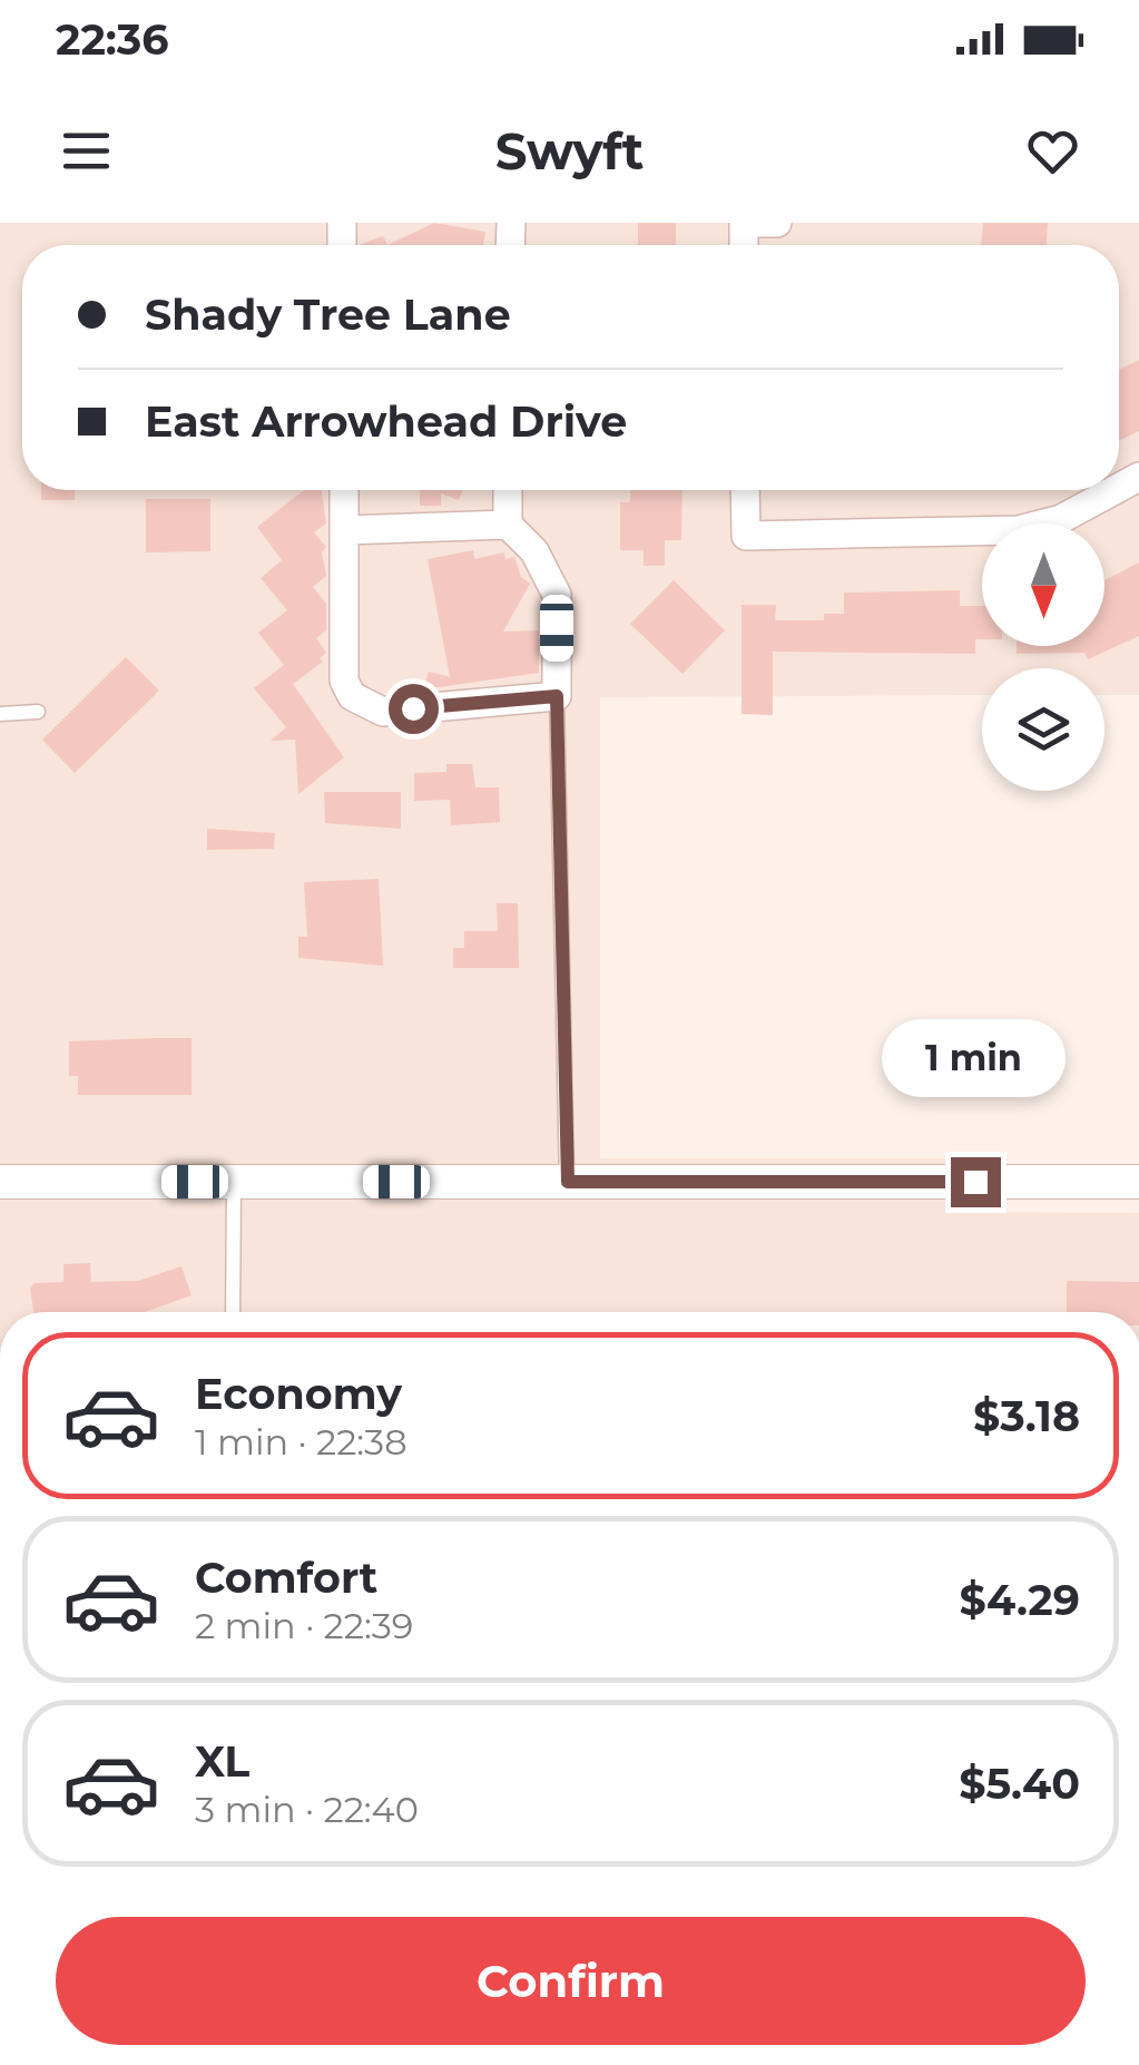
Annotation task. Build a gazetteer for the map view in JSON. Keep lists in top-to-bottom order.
{
  "north": "bottom",
  "page": {
    "status": "22:36",
    "header": "Swyft",
    "banner": ["Shady Tree Lane", "East Arrowhead Drive"],
    "bubble": "1 min",
    "list": [
      {
        "name": "Economy",
        "note": "1 min · 22:38",
        "value": "$3.18"
      },
      {
        "name": "Comfort",
        "note": "2 min · 22:39",
        "value": "$4.29"
      },
      {
        "name": "XL",
        "note": "3 min · 22:40",
        "value": "$5.40"
      }
    ],
    "buttons": "Confirm"
  }
}
